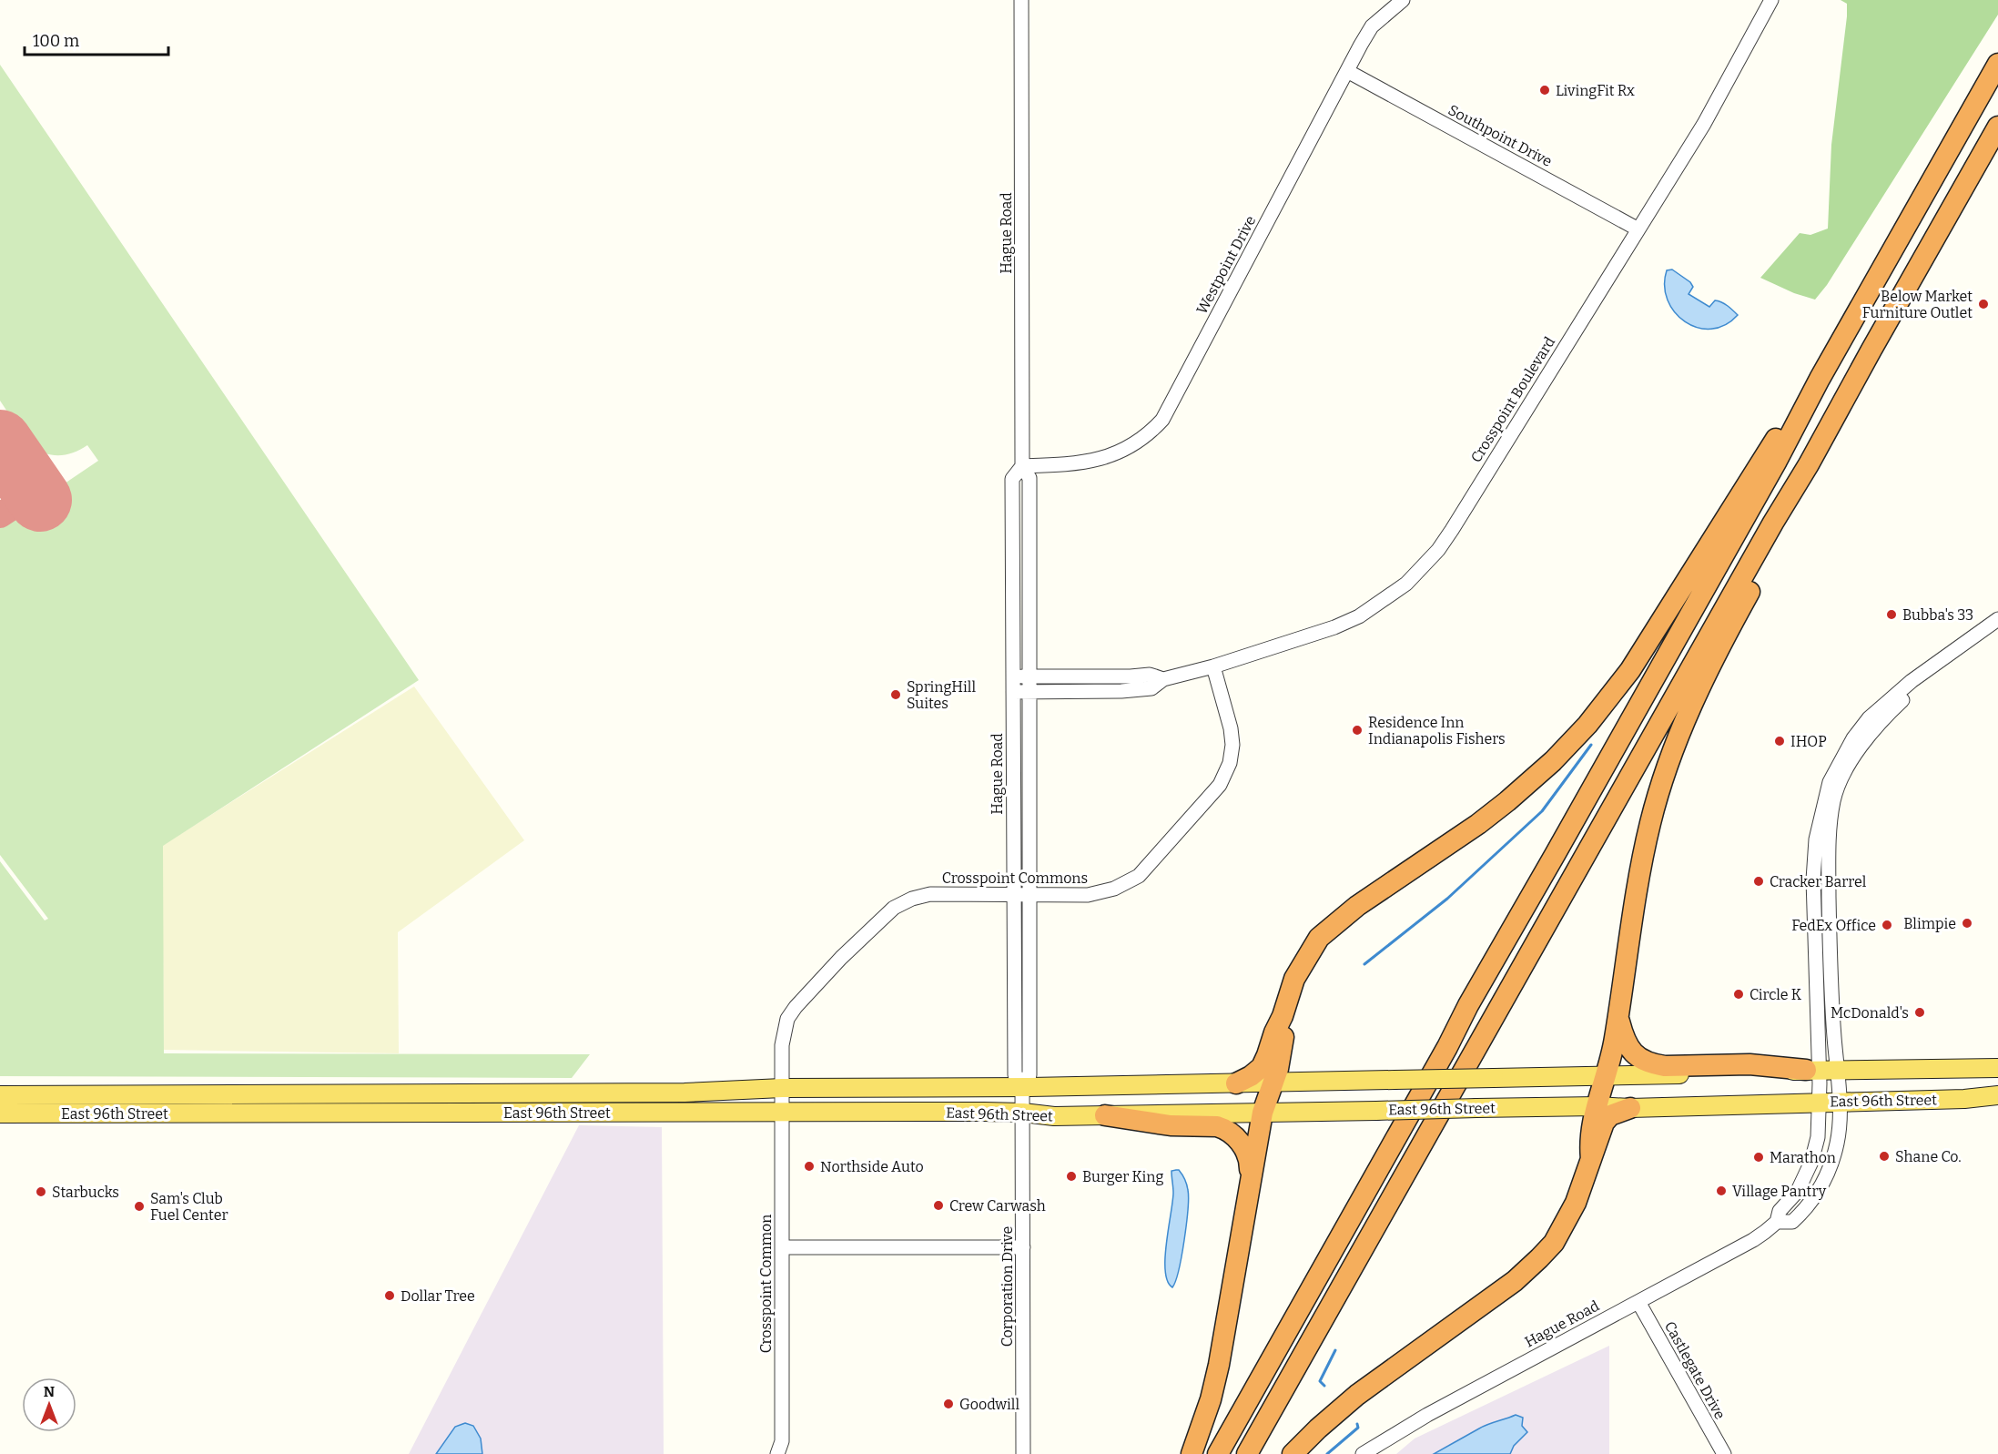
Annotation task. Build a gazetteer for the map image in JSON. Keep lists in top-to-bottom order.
{
  "streets": {
    "main road": ["East 96th Street"],
    "street": [
      "Southpoint Drive",
      "Hague Road",
      "Westpoint Drive",
      "Crosspoint Boulevard",
      "Crosspoint Commons",
      "Crosspoint Common",
      "Corporation Drive",
      "Castlegate Drive"
    ]
  },
  "crossings": [
    ["Southpoint Drive", "Westpoint Drive"],
    ["Southpoint Drive", "Crosspoint Boulevard"],
    ["Hague Road", "Westpoint Drive"],
    ["Hague Road", "Crosspoint Boulevard"],
    ["Hague Road", "Crosspoint Commons"],
    ["Hague Road", "East 96th Street"],
    ["Hague Road", "Corporation Drive"],
    ["Hague Road", "Castlegate Drive"],
    ["Crosspoint Boulevard", "Crosspoint Commons"],
    ["Crosspoint Commons", "East 96th Street"],
    ["Crosspoint Commons", "Crosspoint Common"],
    ["East 96th Street", "Crosspoint Common"],
    ["East 96th Street", "Corporation Drive"]
  ],
  "places": [
    "LivingFit Rx",
    "Below Market Furniture Outlet",
    "Bubba's 33",
    "SpringHill Suites",
    "Residence Inn Indianapolis Fishers",
    "IHOP",
    "Cracker Barrel",
    "Blimpie",
    "FedEx Office",
    "Circle K",
    "McDonald's",
    "Shane Co.",
    "Marathon",
    "Northside Auto",
    "Burger King",
    "Village Pantry",
    "Starbucks",
    "Crew Carwash",
    "Sam's Club Fuel Center",
    "Dollar Tree",
    "Goodwill"
  ],
  "scale_bar": "100 m",
  "north": "top"
}
